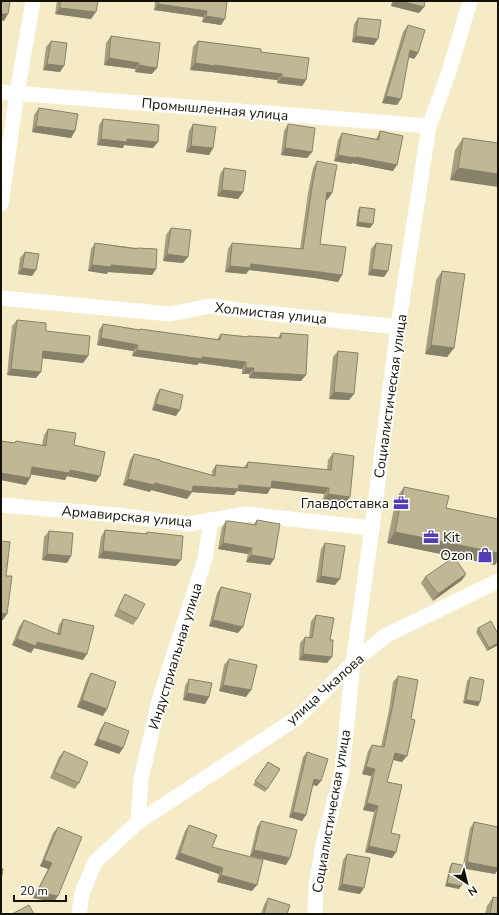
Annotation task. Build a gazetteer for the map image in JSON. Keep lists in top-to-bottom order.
{
  "streets": {
    "street": [
      "Промышленная улица",
      "Холмистая улица",
      "Социалистическая улица",
      "Армавирская улица",
      "Индустриальная улица",
      "улица Чкалова"
    ]
  },
  "crossings": [
    ["Промышленная улица", "Социалистическая улица"],
    ["Холмистая улица", "Социалистическая улица"],
    ["Социалистическая улица", "Армавирская улица"],
    ["Социалистическая улица", "улица Чкалова"],
    ["Армавирская улица", "Индустриальная улица"],
    ["Индустриальная улица", "улица Чкалова"]
  ],
  "places": {
    "office": ["Главдоставка", "Kit"],
    "shop": ["Ozon"]
  },
  "scale_bar": "20 m",
  "north": "bottom right"
}
